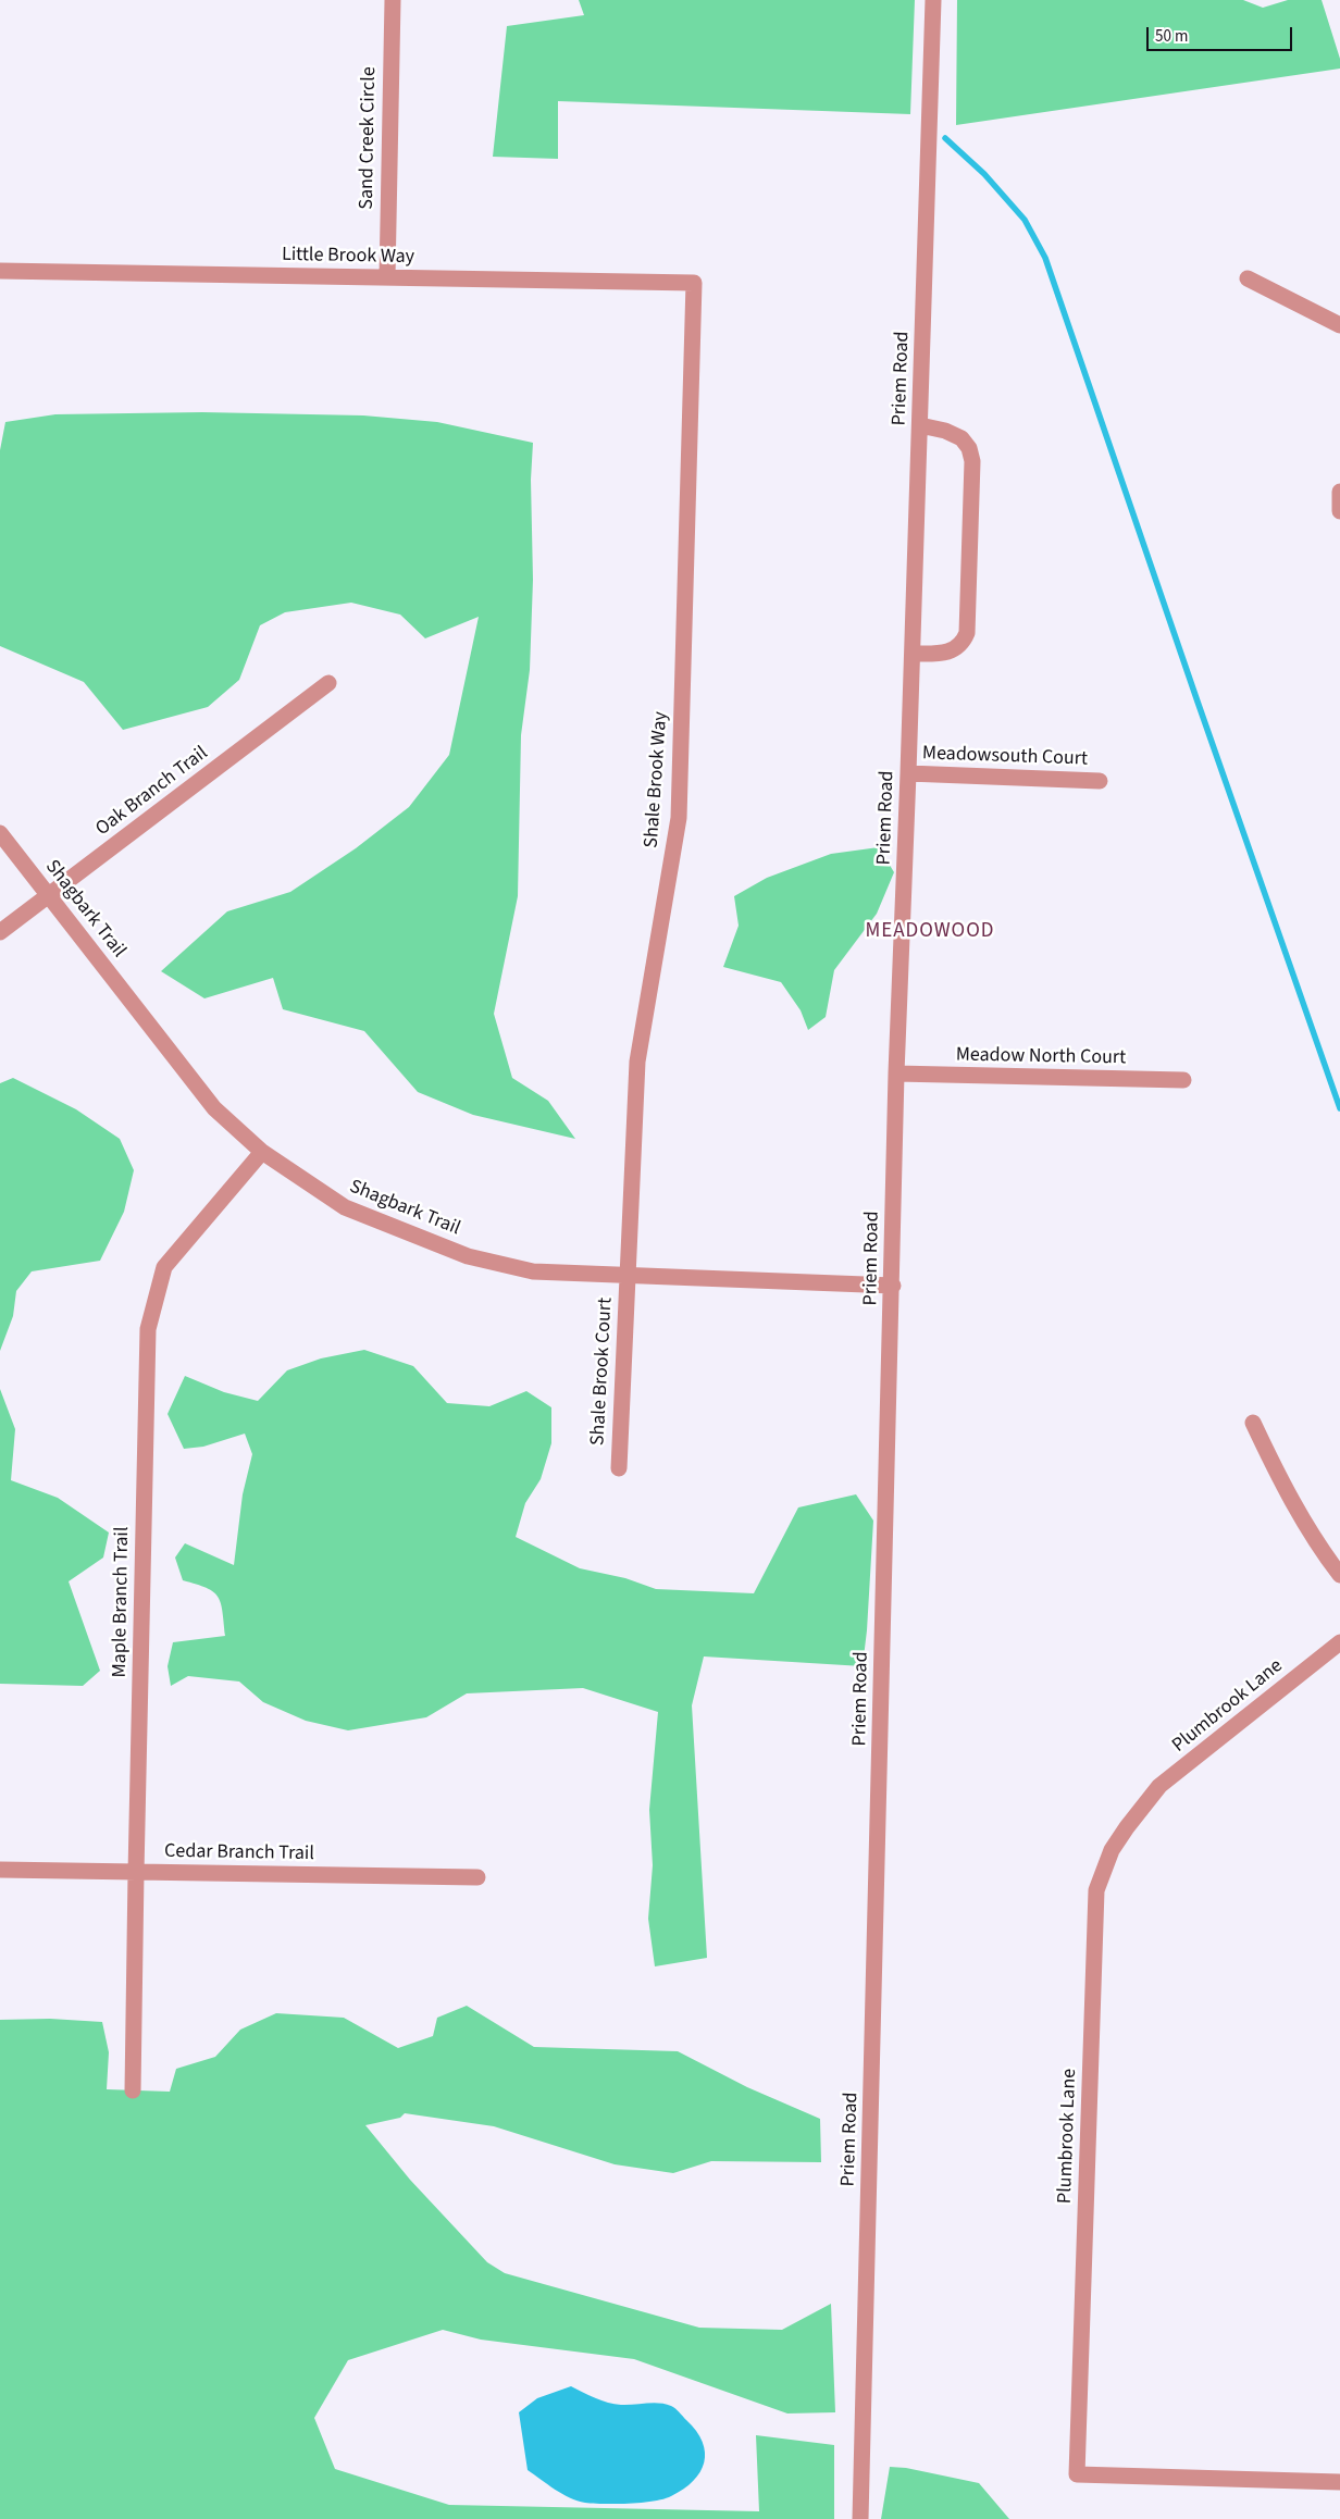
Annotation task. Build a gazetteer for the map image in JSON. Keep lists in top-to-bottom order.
{
  "streets": {
    "street": [
      "Sand Creek Circle",
      "Little Brook Way",
      "Priem Road",
      "Meadowsouth Court",
      "Shale Brook Way",
      "Oak Branch Trail",
      "Shagbark Trail",
      "Meadow North Court",
      "Shale Brook Court",
      "Maple Branch Trail",
      "Plumbrook Lane",
      "Cedar Branch Trail"
    ]
  },
  "crossings": [
    ["Sand Creek Circle", "Little Brook Way"],
    ["Little Brook Way", "Shale Brook Way"],
    ["Priem Road", "Meadowsouth Court"],
    ["Priem Road", "Shagbark Trail"],
    ["Priem Road", "Meadow North Court"],
    ["Shale Brook Way", "Shagbark Trail"],
    ["Shale Brook Way", "Shale Brook Court"],
    ["Oak Branch Trail", "Shagbark Trail"],
    ["Shagbark Trail", "Shale Brook Court"],
    ["Shagbark Trail", "Maple Branch Trail"],
    ["Maple Branch Trail", "Cedar Branch Trail"]
  ],
  "districts": ["MEADOWOOD"],
  "scale_bar": "50 m"
}
